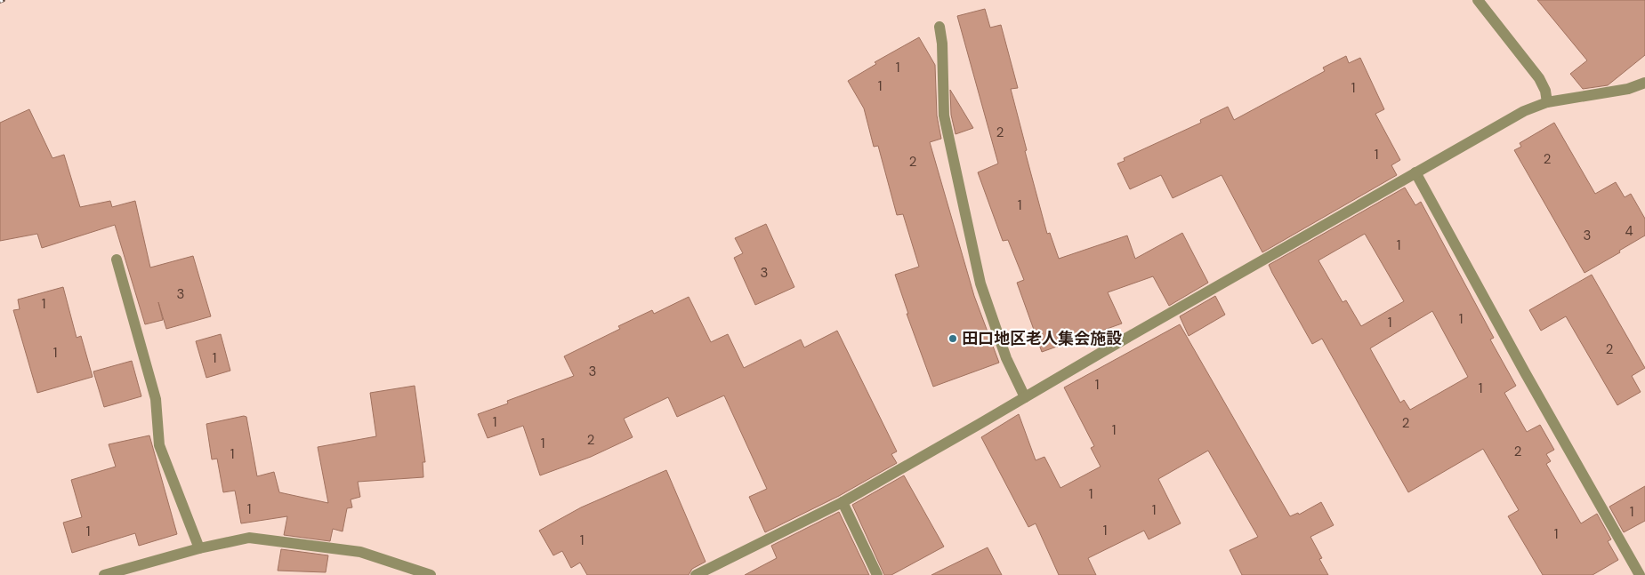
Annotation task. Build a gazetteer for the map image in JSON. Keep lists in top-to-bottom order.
{
  "places": ["田口地区老人集会施設"],
  "house_numbers": [
    "1",
    "1",
    "1",
    "2",
    "1",
    "2",
    "2",
    "1",
    "4",
    "3",
    "1",
    "3",
    "3",
    "1",
    "1",
    "1",
    "2",
    "1",
    "1",
    "3",
    "1",
    "1",
    "1",
    "2",
    "1",
    "2",
    "1",
    "2",
    "1",
    "1",
    "1",
    "1",
    "1",
    "1",
    "1",
    "1",
    "1"
  ]
}
